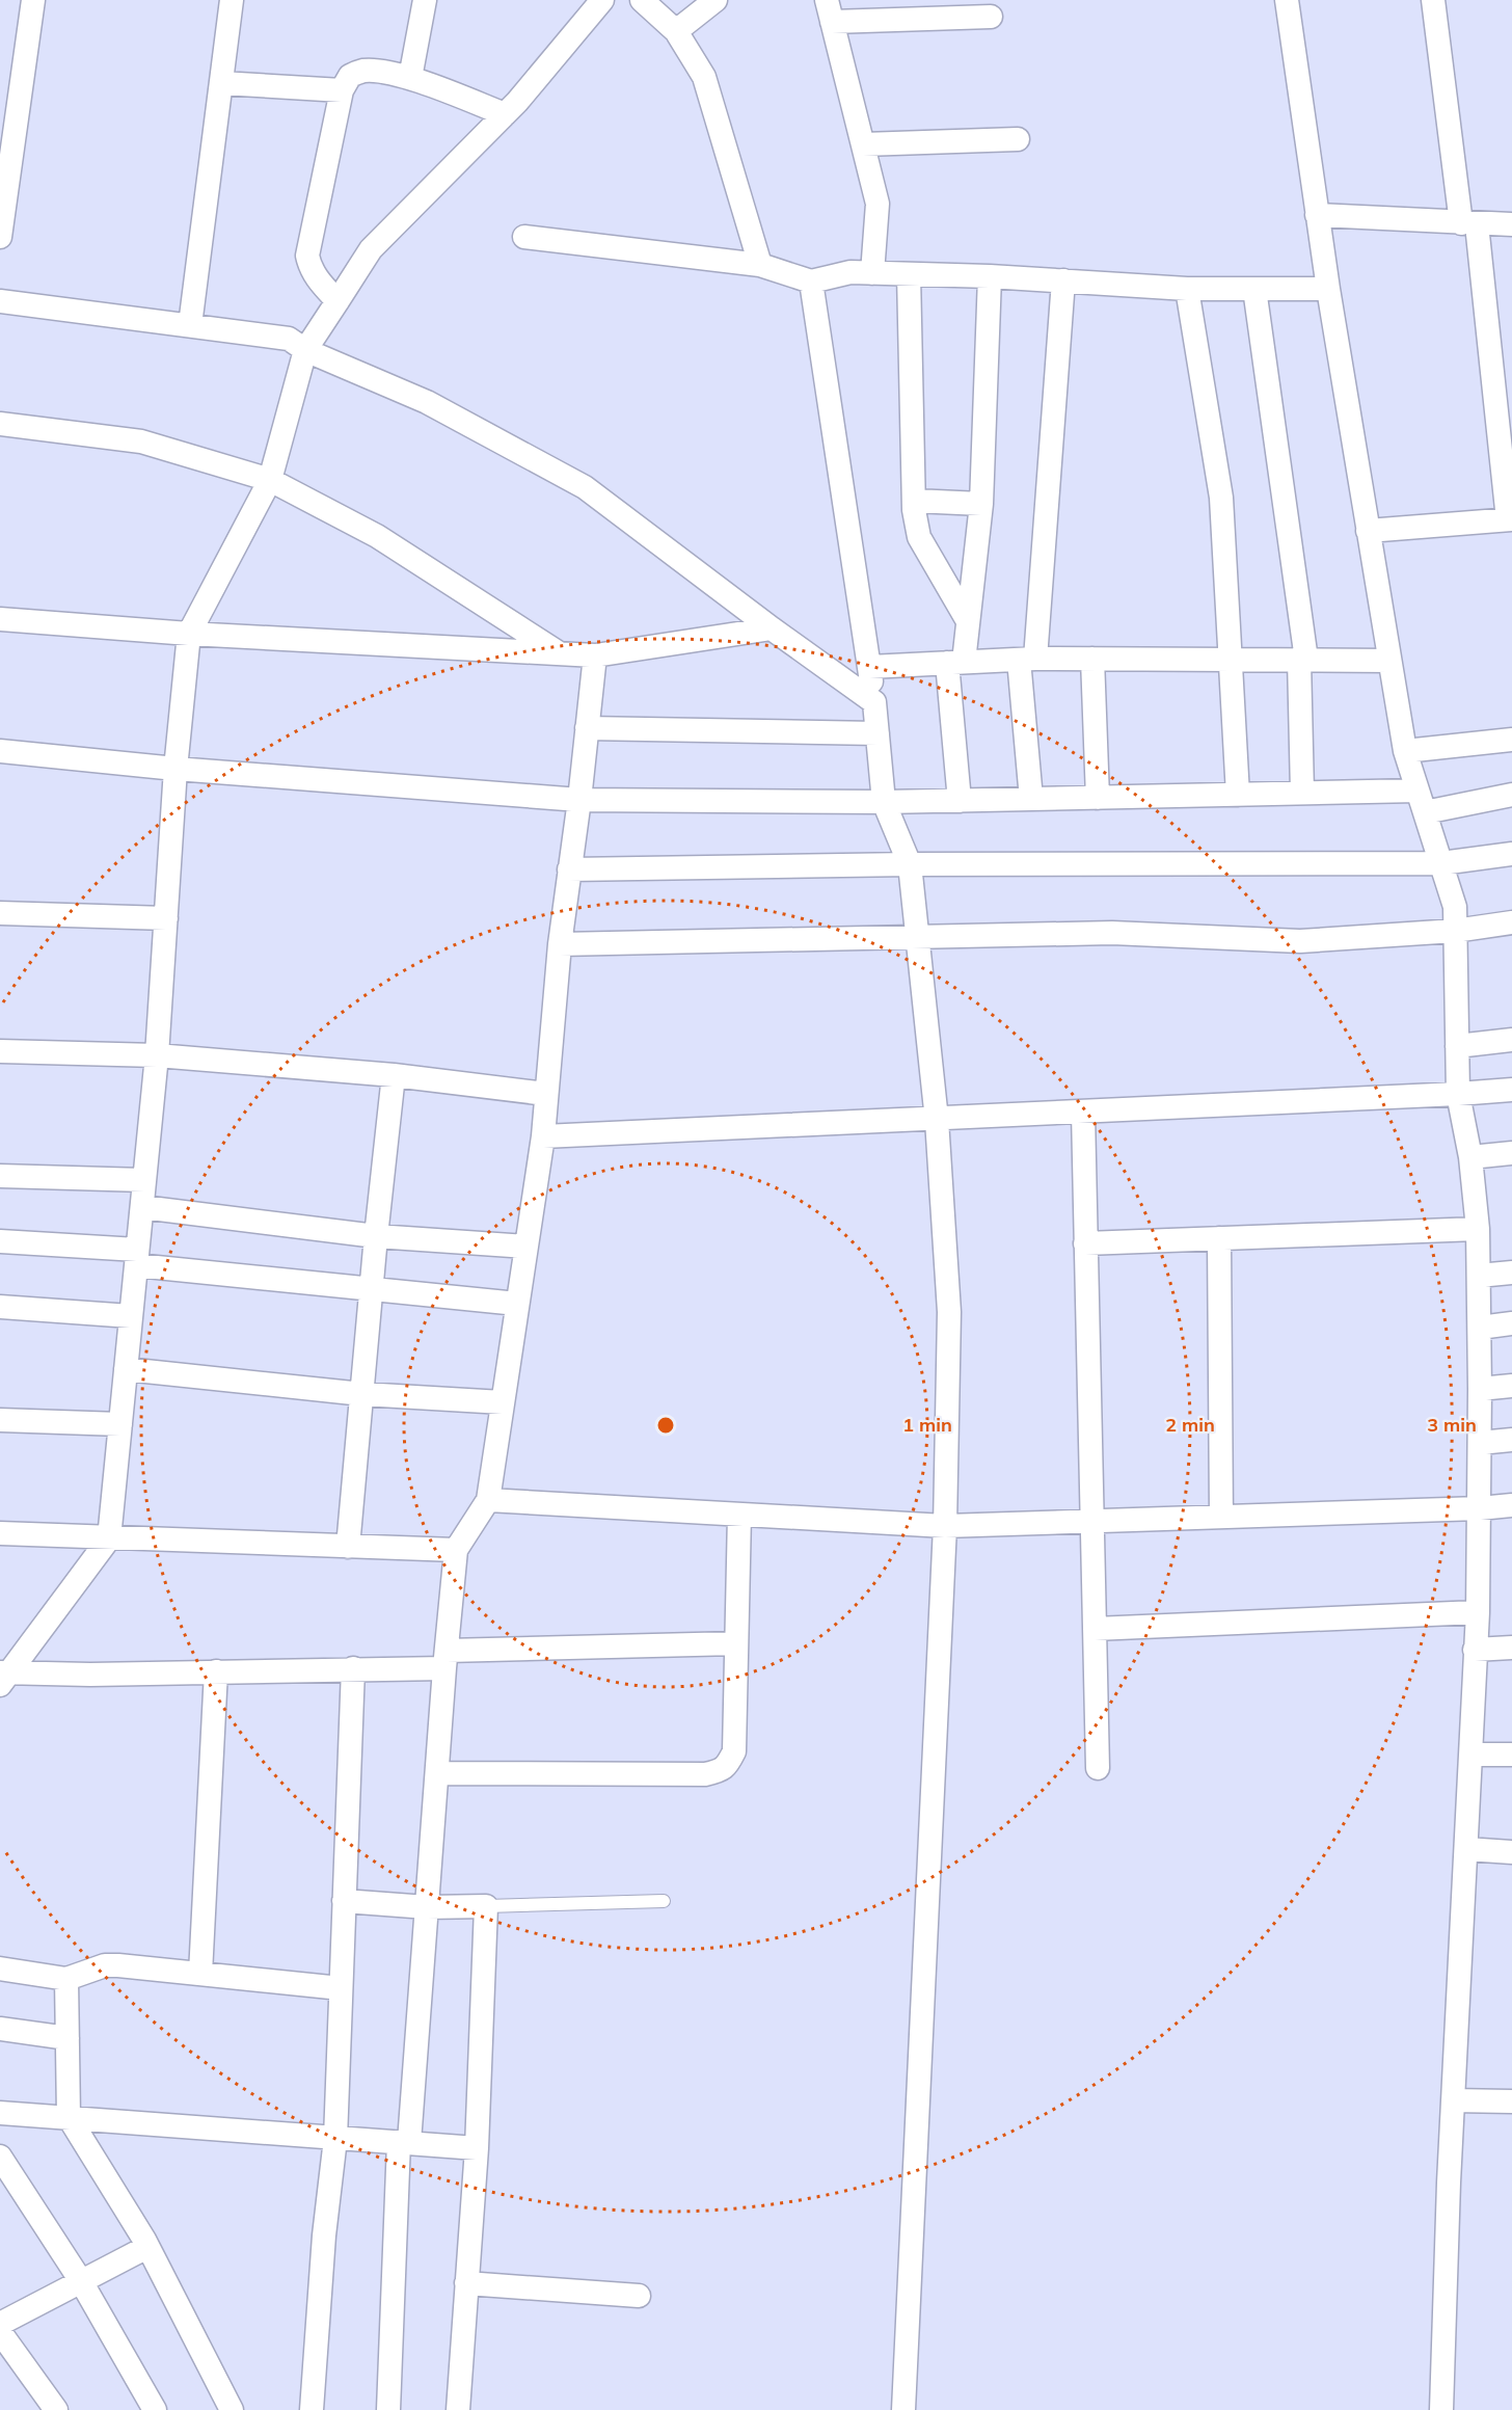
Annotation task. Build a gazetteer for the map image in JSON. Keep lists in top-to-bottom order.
{
  "rings": ["1 min", "2 min", "3 min"]
}
